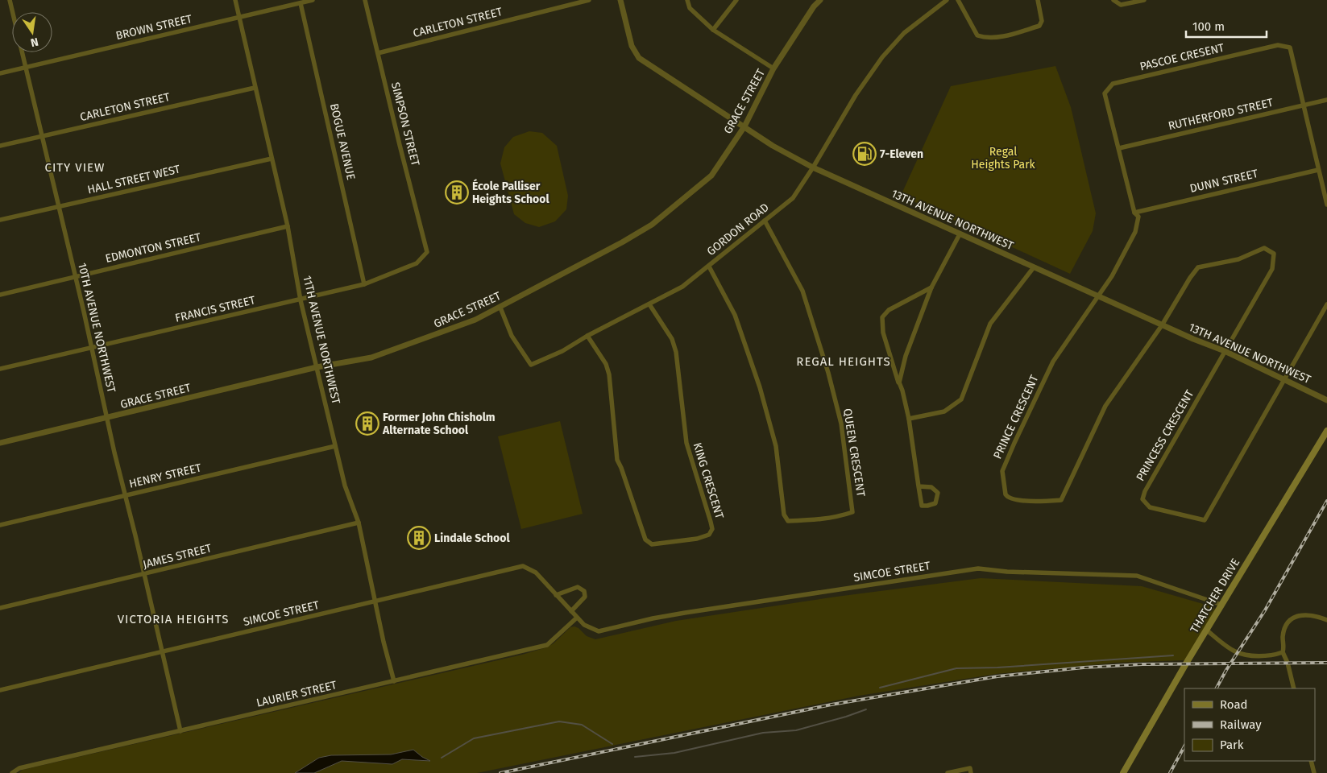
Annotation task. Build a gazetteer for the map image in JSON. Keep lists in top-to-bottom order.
{
  "streets": {
    "main road": ["THATCHER DRIVE"],
    "street": [
      "CARLETON STREET",
      "BROWN STREET",
      "PASCOE CRESENT",
      "GRACE STREET",
      "RUTHERFORD STREET",
      "SIMPSON STREET",
      "BOGUE AVENUE",
      "HALL STREET WEST",
      "DUNN STREET",
      "13TH AVENUE NORTHWEST",
      "GORDON ROAD",
      "EDMONTON STREET",
      "FRANCIS STREET",
      "10TH AVENUE NORTHWEST",
      "11TH AVENUE NORTHWEST",
      "PRINCE CRESCENT",
      "PRINCESS CRESCENT",
      "QUEEN CRESCENT",
      "HENRY STREET",
      "KING CRESCENT",
      "JAMES STREET",
      "SIMCOE STREET",
      "LAURIER STREET"
    ]
  },
  "crossings": [
    ["CARLETON STREET", "SIMPSON STREET"],
    ["CARLETON STREET", "10TH AVENUE NORTHWEST"],
    ["CARLETON STREET", "11TH AVENUE NORTHWEST"],
    ["BROWN STREET", "BOGUE AVENUE"],
    ["BROWN STREET", "10TH AVENUE NORTHWEST"],
    ["BROWN STREET", "11TH AVENUE NORTHWEST"],
    ["PASCOE CRESENT", "RUTHERFORD STREET"],
    ["GRACE STREET", "13TH AVENUE NORTHWEST"],
    ["GRACE STREET", "GORDON ROAD"],
    ["GRACE STREET", "10TH AVENUE NORTHWEST"],
    ["GRACE STREET", "11TH AVENUE NORTHWEST"],
    ["SIMPSON STREET", "FRANCIS STREET"],
    ["BOGUE AVENUE", "FRANCIS STREET"],
    ["HALL STREET WEST", "10TH AVENUE NORTHWEST"],
    ["HALL STREET WEST", "11TH AVENUE NORTHWEST"],
    ["13TH AVENUE NORTHWEST", "GORDON ROAD"],
    ["13TH AVENUE NORTHWEST", "PRINCE CRESCENT"],
    ["13TH AVENUE NORTHWEST", "PRINCESS CRESCENT"],
    ["GORDON ROAD", "QUEEN CRESCENT"],
    ["GORDON ROAD", "KING CRESCENT"],
    ["EDMONTON STREET", "10TH AVENUE NORTHWEST"],
    ["EDMONTON STREET", "11TH AVENUE NORTHWEST"],
    ["FRANCIS STREET", "10TH AVENUE NORTHWEST"],
    ["FRANCIS STREET", "11TH AVENUE NORTHWEST"],
    ["10TH AVENUE NORTHWEST", "HENRY STREET"],
    ["10TH AVENUE NORTHWEST", "JAMES STREET"],
    ["10TH AVENUE NORTHWEST", "SIMCOE STREET"],
    ["10TH AVENUE NORTHWEST", "LAURIER STREET"],
    ["11TH AVENUE NORTHWEST", "HENRY STREET"],
    ["11TH AVENUE NORTHWEST", "JAMES STREET"],
    ["11TH AVENUE NORTHWEST", "SIMCOE STREET"],
    ["11TH AVENUE NORTHWEST", "LAURIER STREET"],
    ["SIMCOE STREET", "THATCHER DRIVE"],
    ["SIMCOE STREET", "LAURIER STREET"]
  ],
  "districts": ["CITY VIEW", "REGAL HEIGHTS", "VICTORIA HEIGHTS"],
  "parks": ["Regal Heights Park"],
  "places": {
    "fuel station": ["7-Eleven"],
    "building": ["École Palliser Heights School", "Former John Chisholm Alternate School", "Lindale School"]
  },
  "legend": ["Road", "Railway", "Park"],
  "scale_bar": "100 m",
  "north": "bottom"
}
